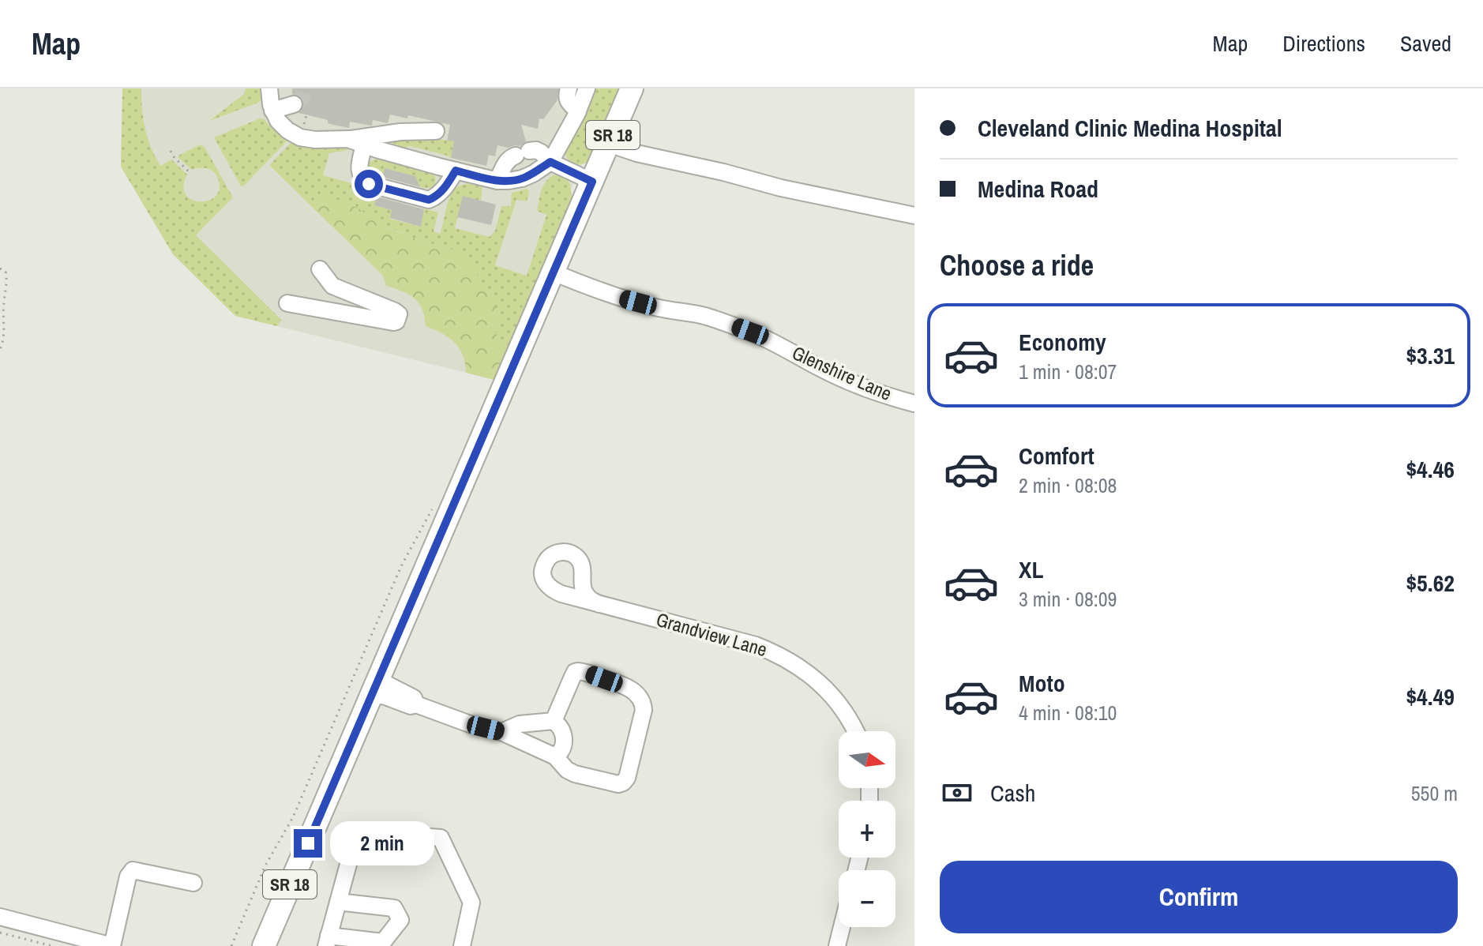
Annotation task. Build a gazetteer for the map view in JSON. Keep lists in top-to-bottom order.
{
  "streets": {
    "highway": ["SR 18"],
    "street": ["Glenshire Lane", "Grandview Lane"]
  },
  "crossings": [
    ["SR 18", "Glenshire Lane"]
  ],
  "north": "right",
  "page": {
    "header": "Map",
    "nav": ["Map", "Directions", "Saved"],
    "banner": ["Cleveland Clinic Medina Hospital", "Medina Road"],
    "heading": "Choose a ride",
    "list": [
      {
        "name": "Economy",
        "note": "1 min · 08:07",
        "value": "$3.31"
      },
      {
        "name": "Comfort",
        "note": "2 min · 08:08",
        "value": "$4.46"
      },
      {
        "name": "XL",
        "note": "3 min · 08:09",
        "value": "$5.62"
      },
      {
        "name": "Moto",
        "note": "4 min · 08:10",
        "value": "$4.49"
      }
    ],
    "map_buttons": ["+", "−"],
    "pay": ["Cash", "550 m"],
    "bubble": "2 min",
    "buttons": "Confirm"
  }
}
